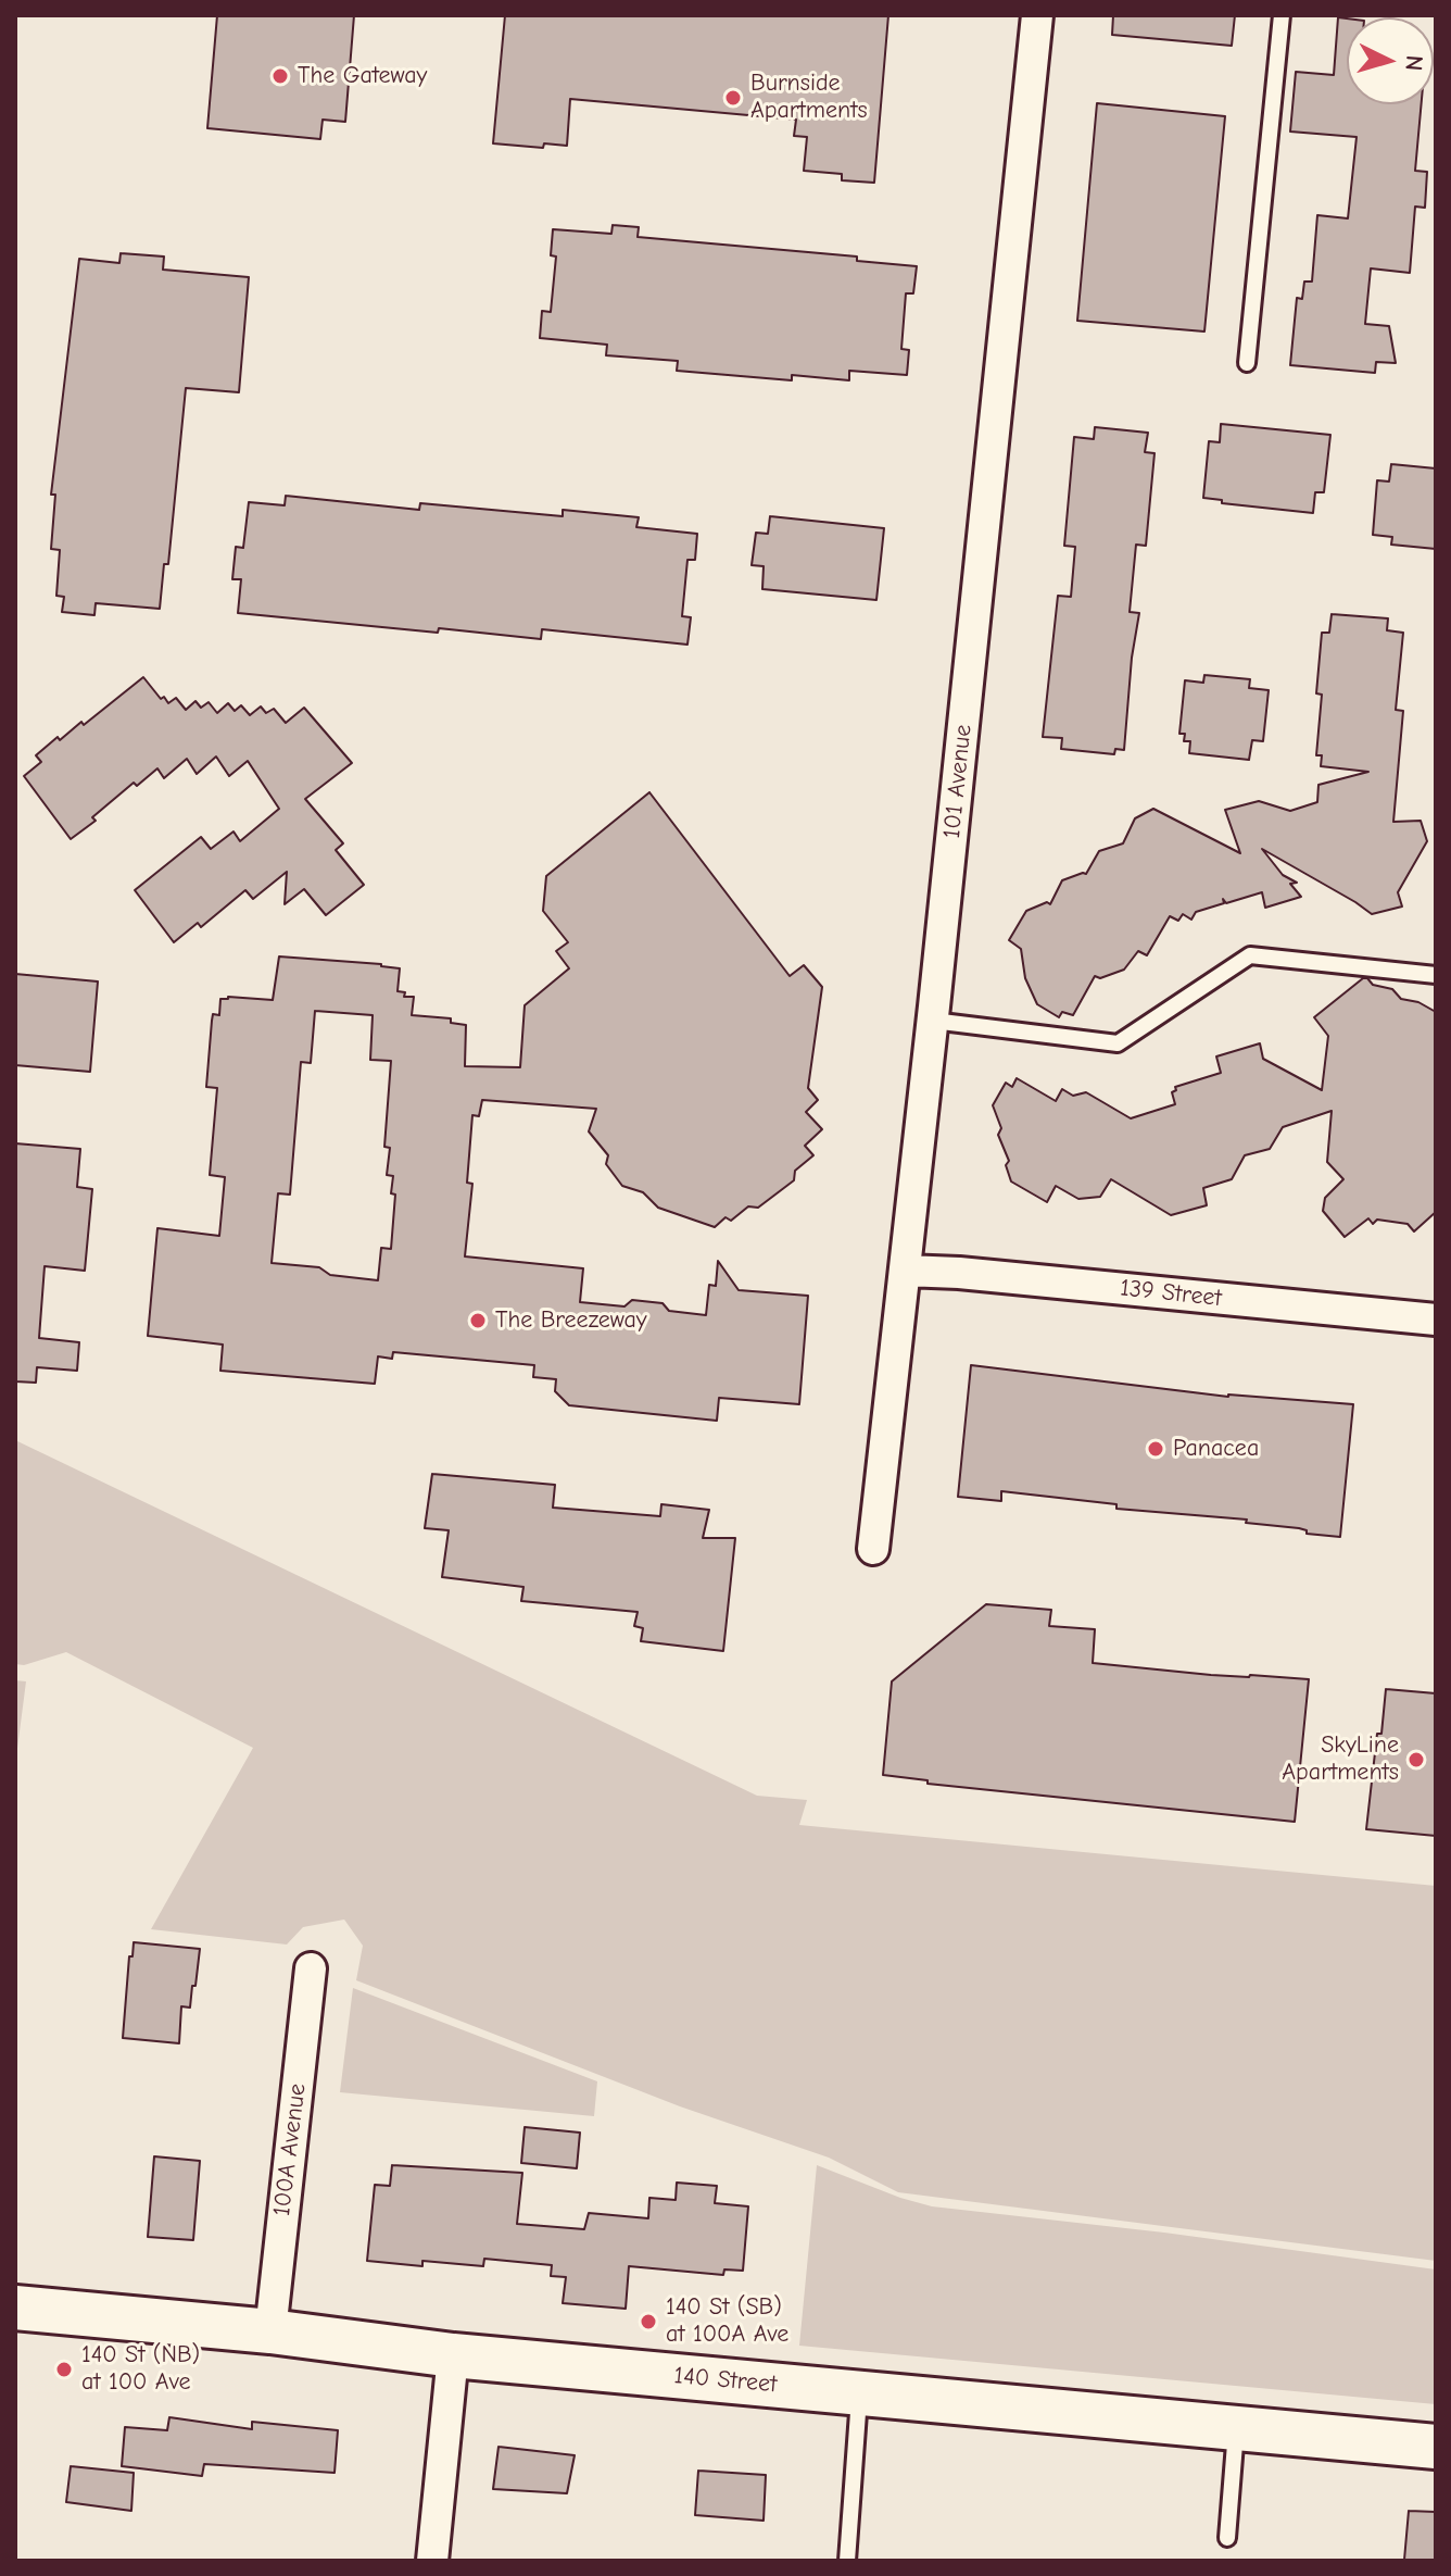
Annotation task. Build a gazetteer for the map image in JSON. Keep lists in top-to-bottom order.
{
  "streets": {
    "main road": ["140 Street"],
    "street": ["101 Avenue", "139 Street", "100A Avenue"]
  },
  "crossings": [
    ["101 Avenue", "139 Street"],
    ["100A Avenue", "140 Street"]
  ],
  "places": [
    "The Gateway",
    "Burnside Apartments",
    "The Breezeway",
    "Panacea",
    "SkyLine Apartments",
    "140 St (SB) at 100A Ave",
    "140 St (NB) at 100 Ave"
  ],
  "north": "right"
}
